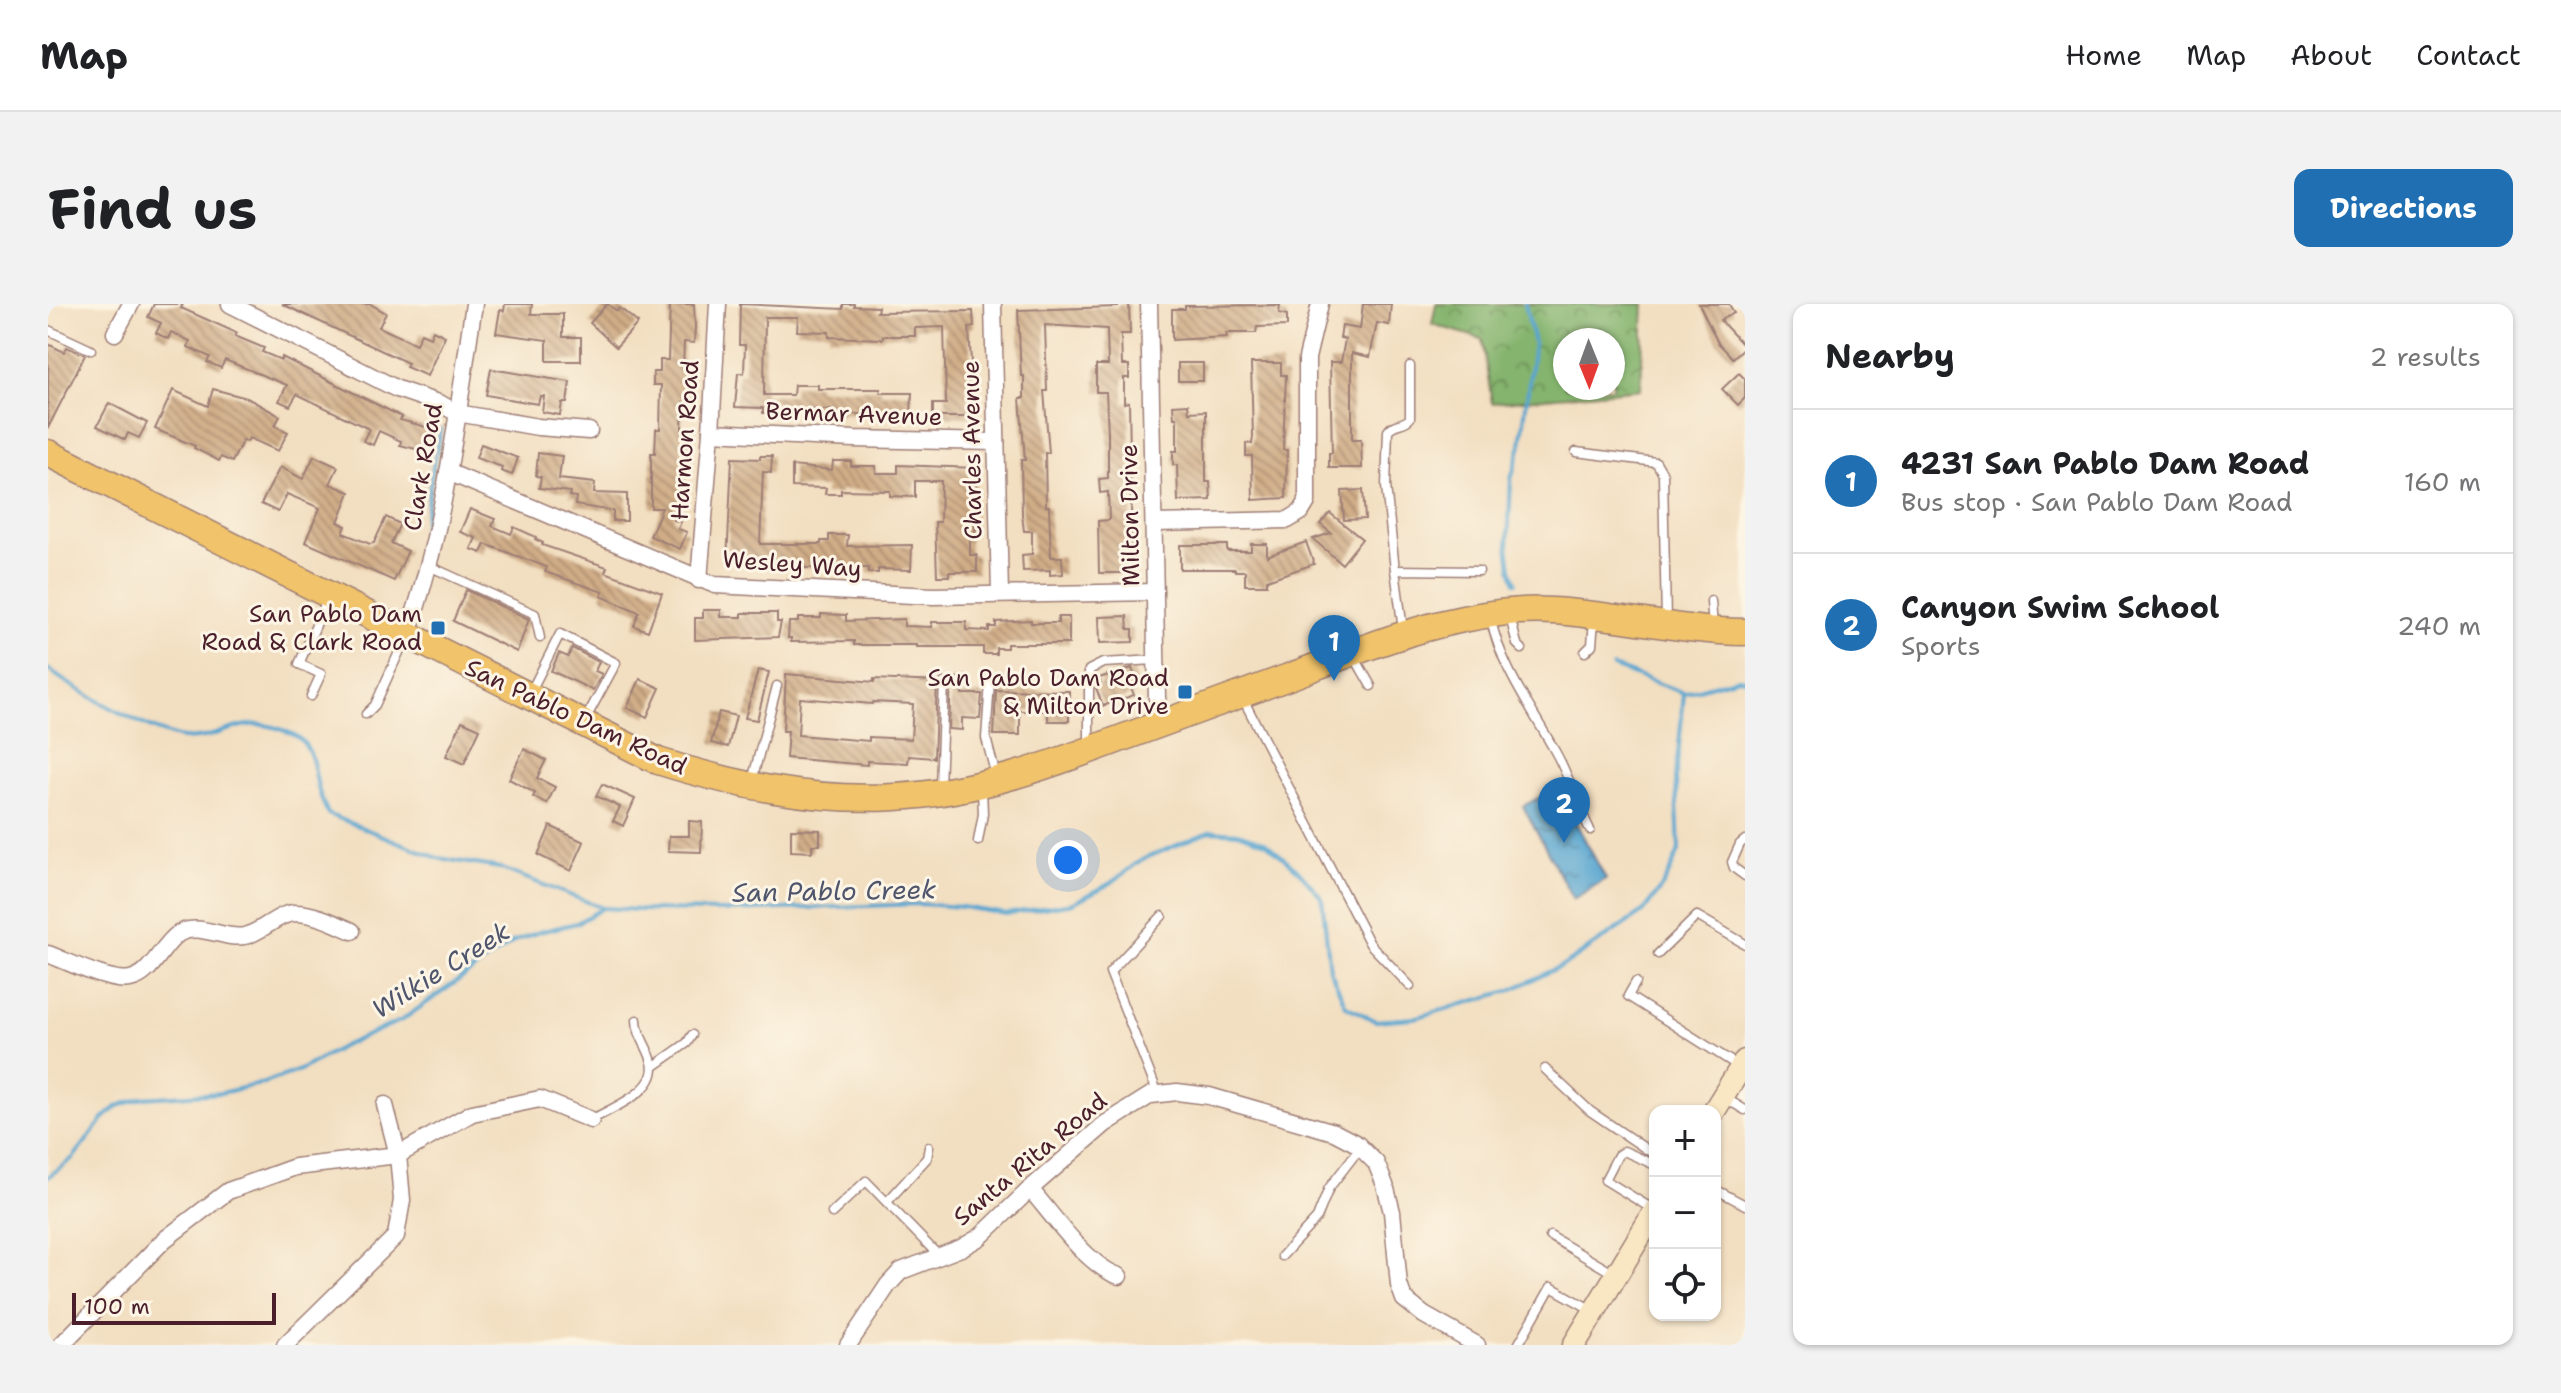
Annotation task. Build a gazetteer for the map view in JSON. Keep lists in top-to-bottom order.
{
  "streets": {
    "main road": ["San Pablo Dam Road"],
    "street": [
      "Bermar Avenue",
      "Harmon Road",
      "Charles Avenue",
      "Clark Road",
      "Milton Drive",
      "Wesley Way",
      "Santa Rita Road"
    ]
  },
  "crossings": [
    ["Bermar Avenue", "Harmon Road"],
    ["Bermar Avenue", "Charles Avenue"],
    ["Harmon Road", "Wesley Way"],
    ["Charles Avenue", "Wesley Way"],
    ["Clark Road", "Wesley Way"],
    ["Clark Road", "San Pablo Dam Road"],
    ["Milton Drive", "Wesley Way"],
    ["Milton Drive", "San Pablo Dam Road"]
  ],
  "water": ["San Pablo Creek", "Wilkie Creek"],
  "places": {
    "transit": ["San Pablo Dam Road & Clark Road", "San Pablo Dam Road & Milton Drive"]
  },
  "scale_bar": "100 m",
  "north": "bottom",
  "page": {
    "header": "Map",
    "nav": [
      "Home",
      "Map",
      "About",
      "Contact"
    ],
    "buttons": "Directions",
    "title": "Find us",
    "heading": ["Nearby", "2 results"],
    "list": [
      {
        "mark": "1",
        "name": "4231 San Pablo Dam Road",
        "note": "Bus stop · San Pablo Dam Road",
        "value": "160 m"
      },
      {
        "mark": "2",
        "name": "Canyon Swim School",
        "note": "Sports",
        "value": "240 m"
      }
    ],
    "pins": ["1", "2"],
    "map_buttons": ["+", "−"],
    "scale": "100 m"
  }
}
